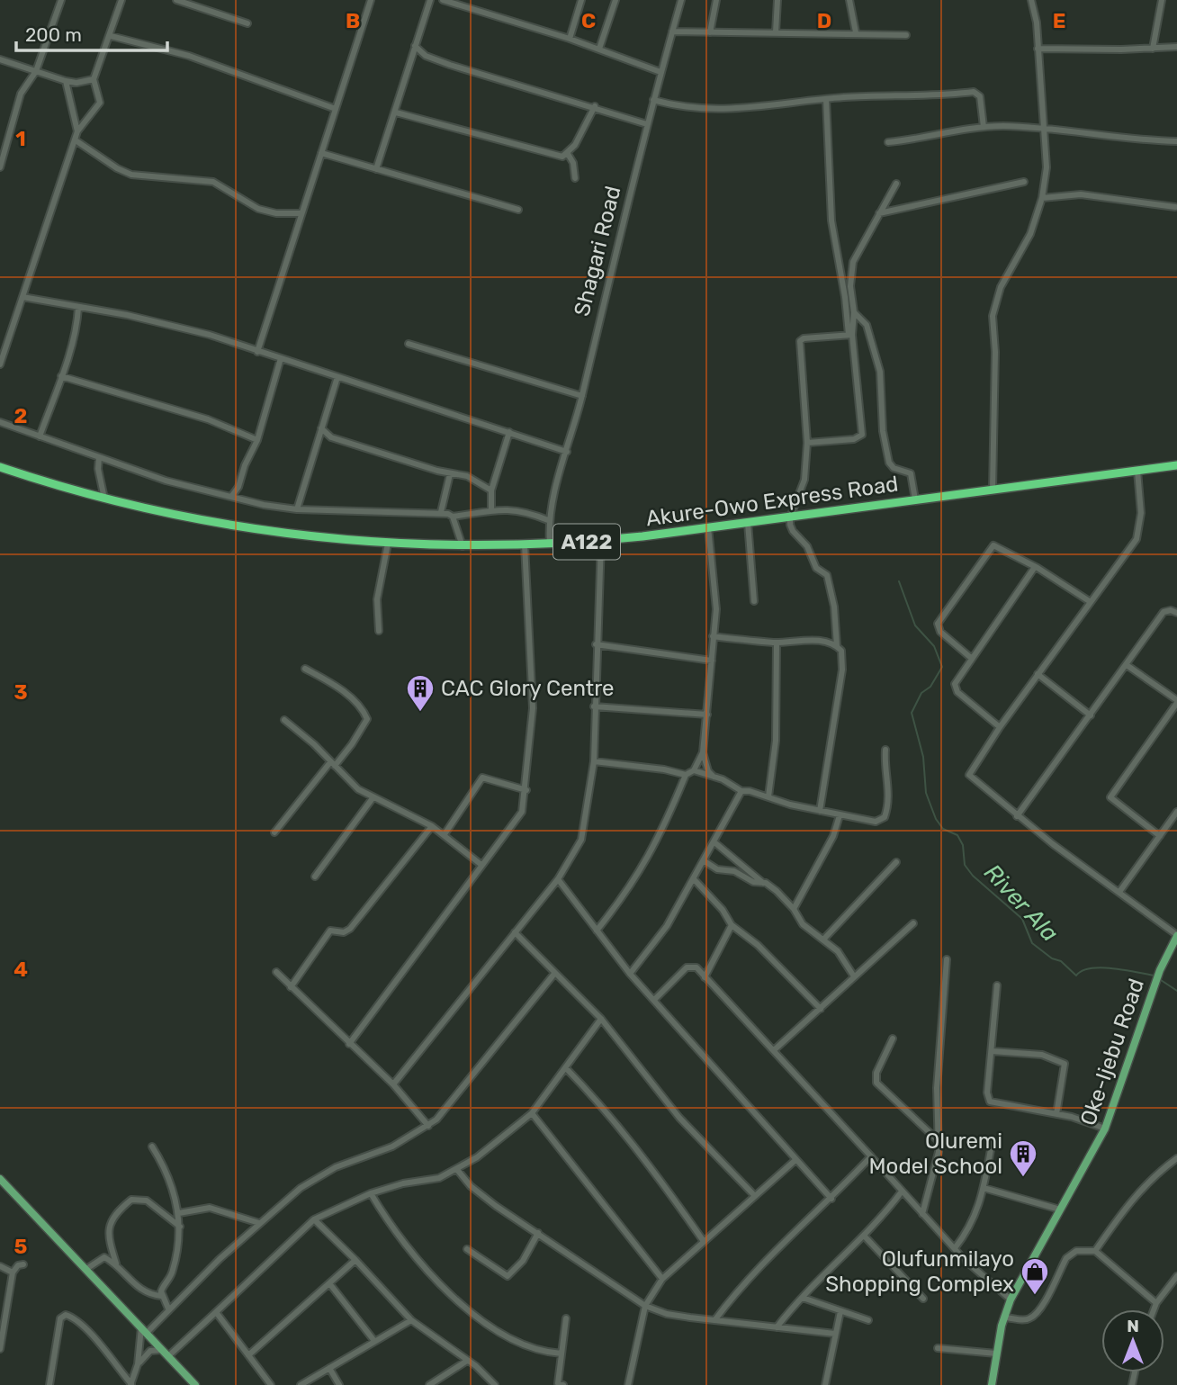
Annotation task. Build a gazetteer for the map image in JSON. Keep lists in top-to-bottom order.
{
  "streets": {
    "highway": ["Akure-Owo Express Road", "A122"],
    "main road": ["Oke-Ijebu Road"],
    "street": ["Shagari Road"]
  },
  "water": ["River Ala"],
  "places": {
    "building": ["CAC Glory Centre", "Oluremi Model School"],
    "shop": ["Olufunmilayo Shopping Complex"]
  },
  "scale_bar": "200 m",
  "north": "top",
  "grid": {
    "columns": [
      "B",
      "C",
      "D",
      "E"
    ],
    "rows": [
      "1",
      "2",
      "3",
      "4",
      "5"
    ]
  }
}
